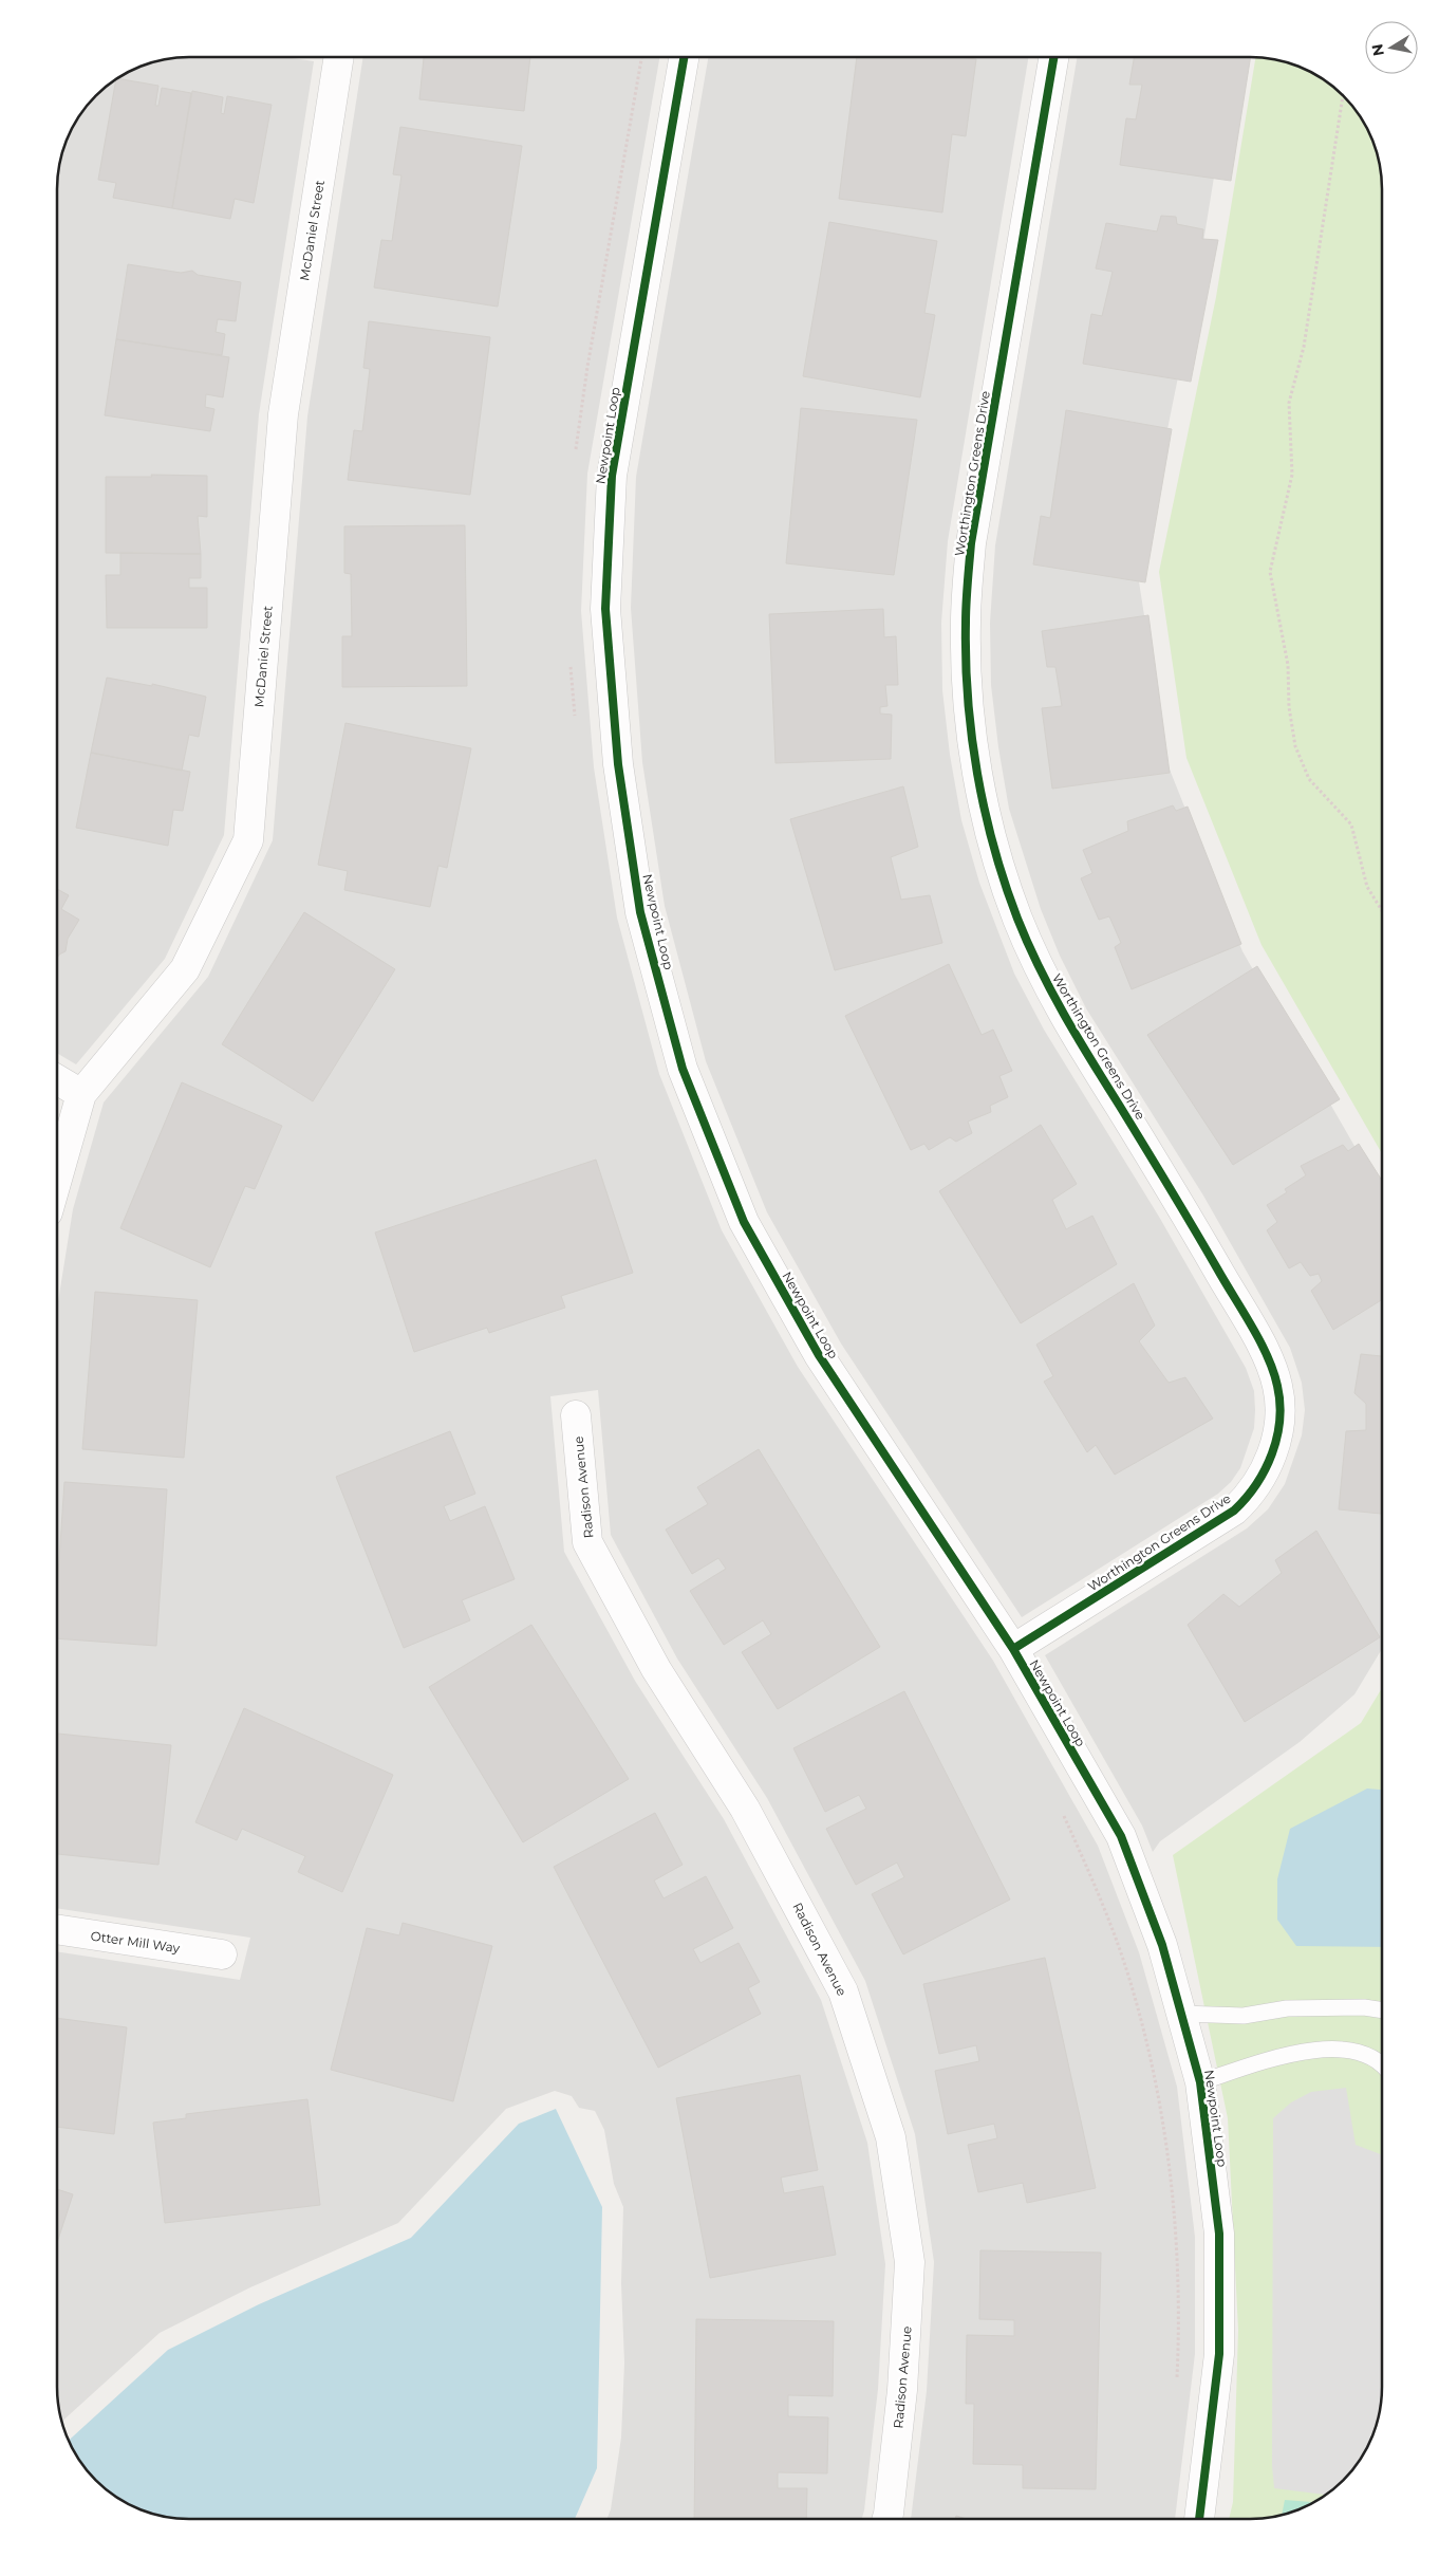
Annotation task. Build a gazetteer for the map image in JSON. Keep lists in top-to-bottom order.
{
  "streets": {
    "street": [
      "McDaniel Street",
      "Newpoint Loop",
      "Worthington Greens Drive",
      "Radison Avenue",
      "Otter Mill Way"
    ]
  },
  "crossings": [
    ["Newpoint Loop", "Worthington Greens Drive"]
  ],
  "north": "left"
}
